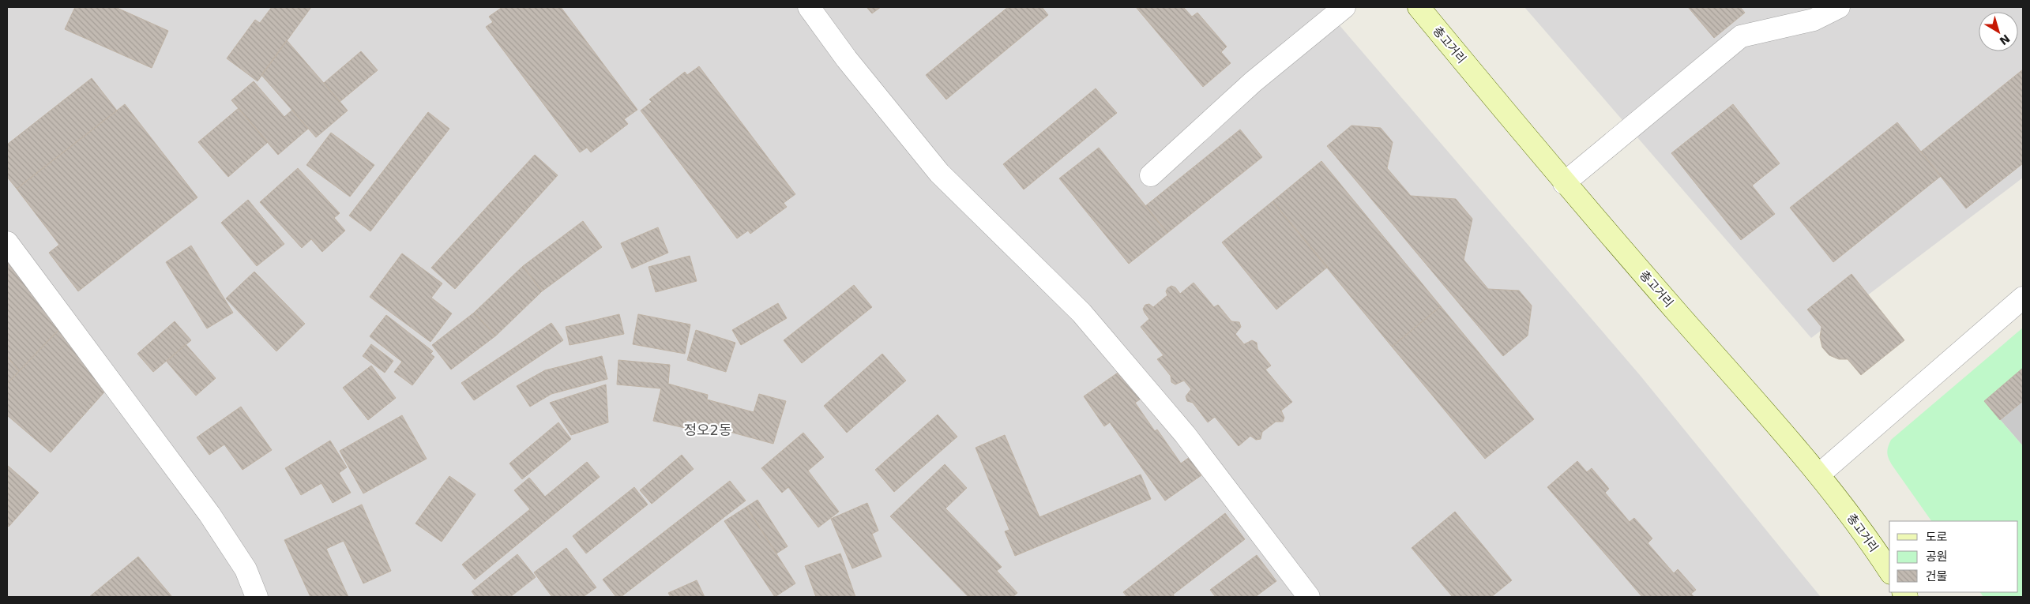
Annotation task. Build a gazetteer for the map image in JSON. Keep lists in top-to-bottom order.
{
  "streets": {
    "main road": ["총고거리"]
  },
  "districts": ["정오2동"],
  "legend": ["도로", "공원", "건물"],
  "north": "bottom right"
}
